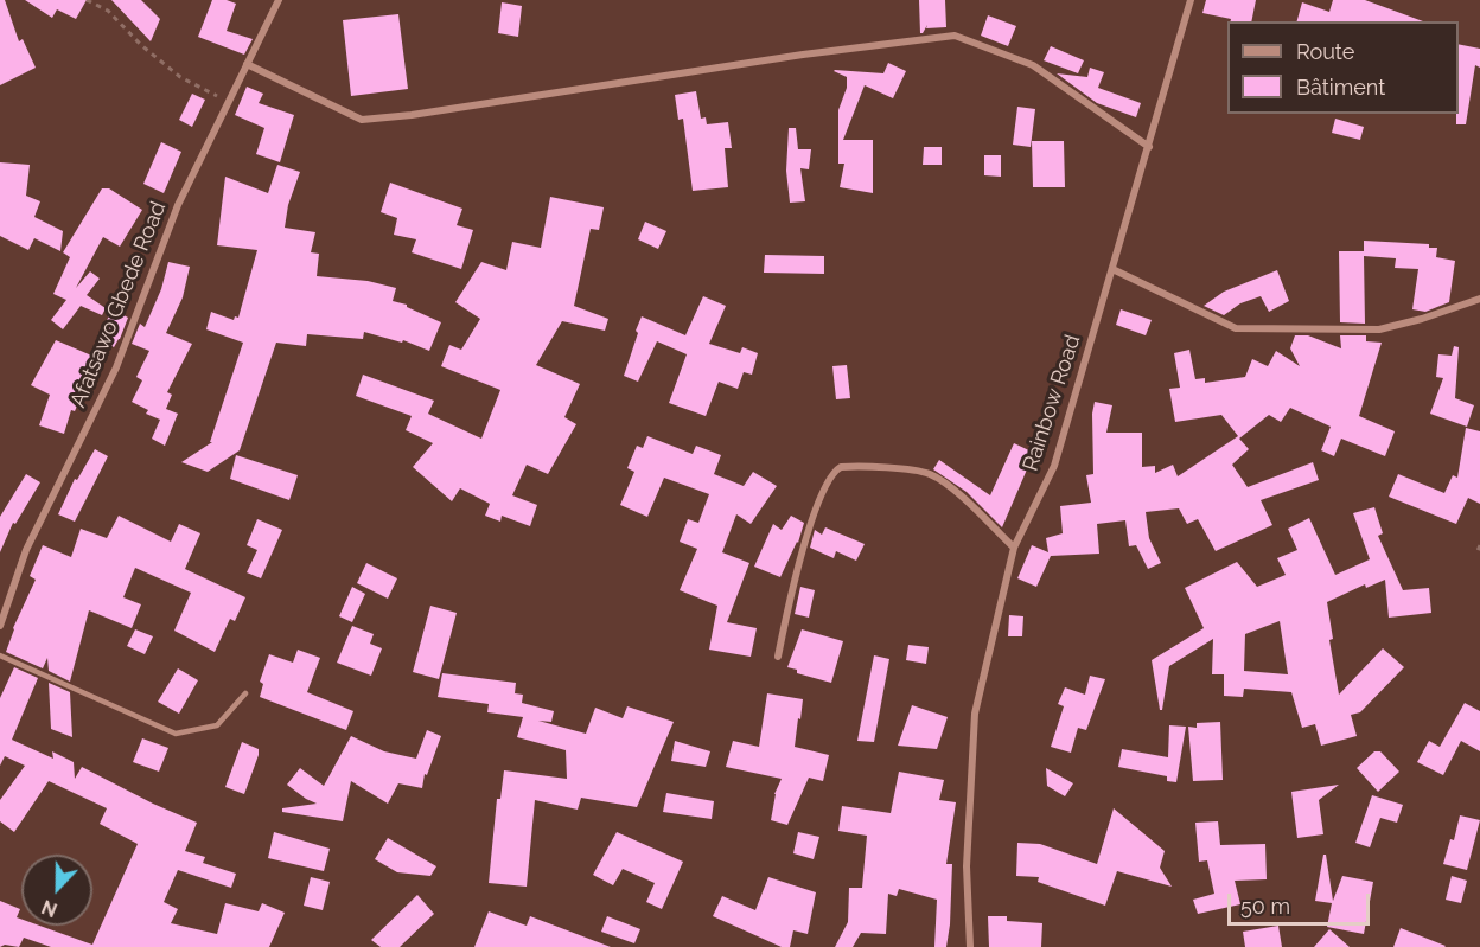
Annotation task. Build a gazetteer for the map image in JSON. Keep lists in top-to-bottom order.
{
  "streets": {
    "street": ["Afatsawo Gbede Road", "Rainbow Road"]
  },
  "legend": ["Route", "Bâtiment"],
  "scale_bar": "50 m",
  "north": "bottom"
}
